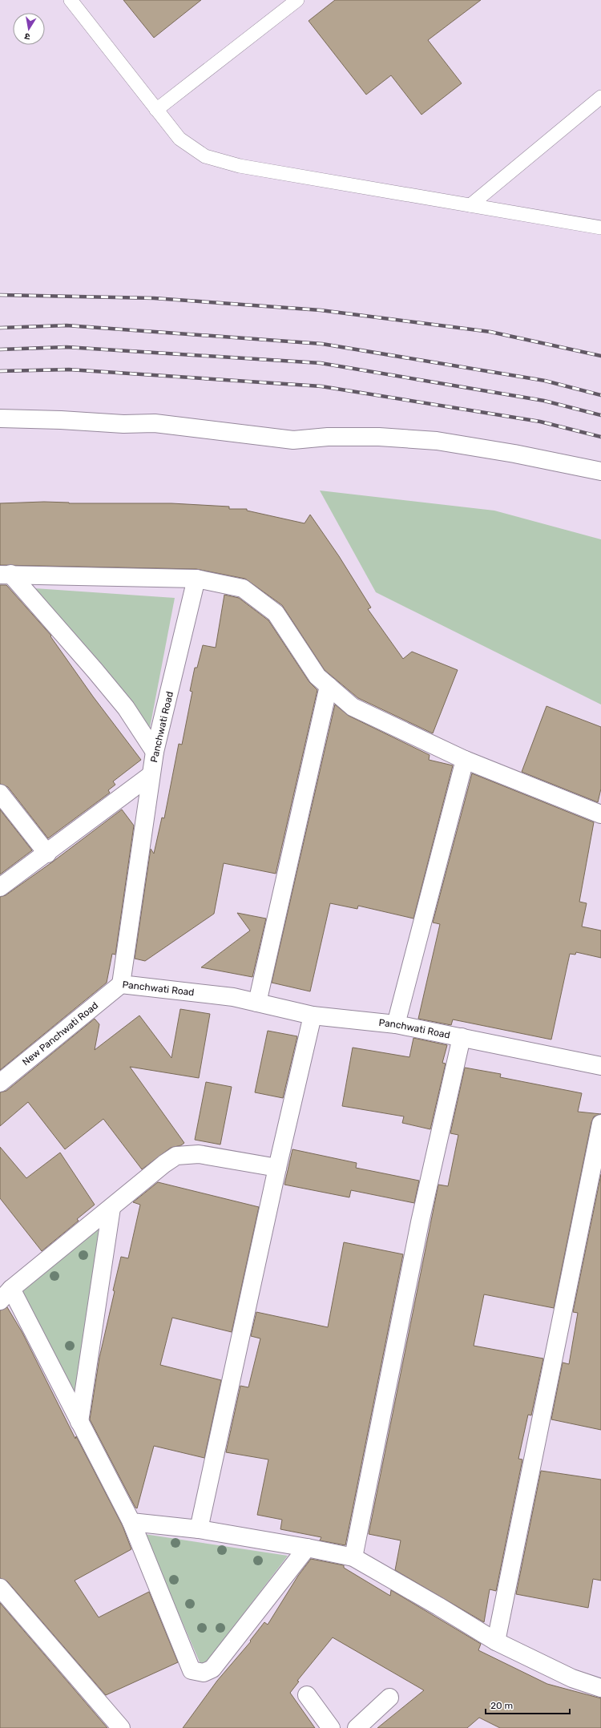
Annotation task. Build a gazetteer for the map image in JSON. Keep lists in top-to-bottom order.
{
  "streets": {
    "street": ["Panchwati Road", "New Panchwati Road"]
  },
  "crossings": [
    ["Panchwati Road", "New Panchwati Road"]
  ],
  "scale_bar": "20 m",
  "north": "bottom"
}
